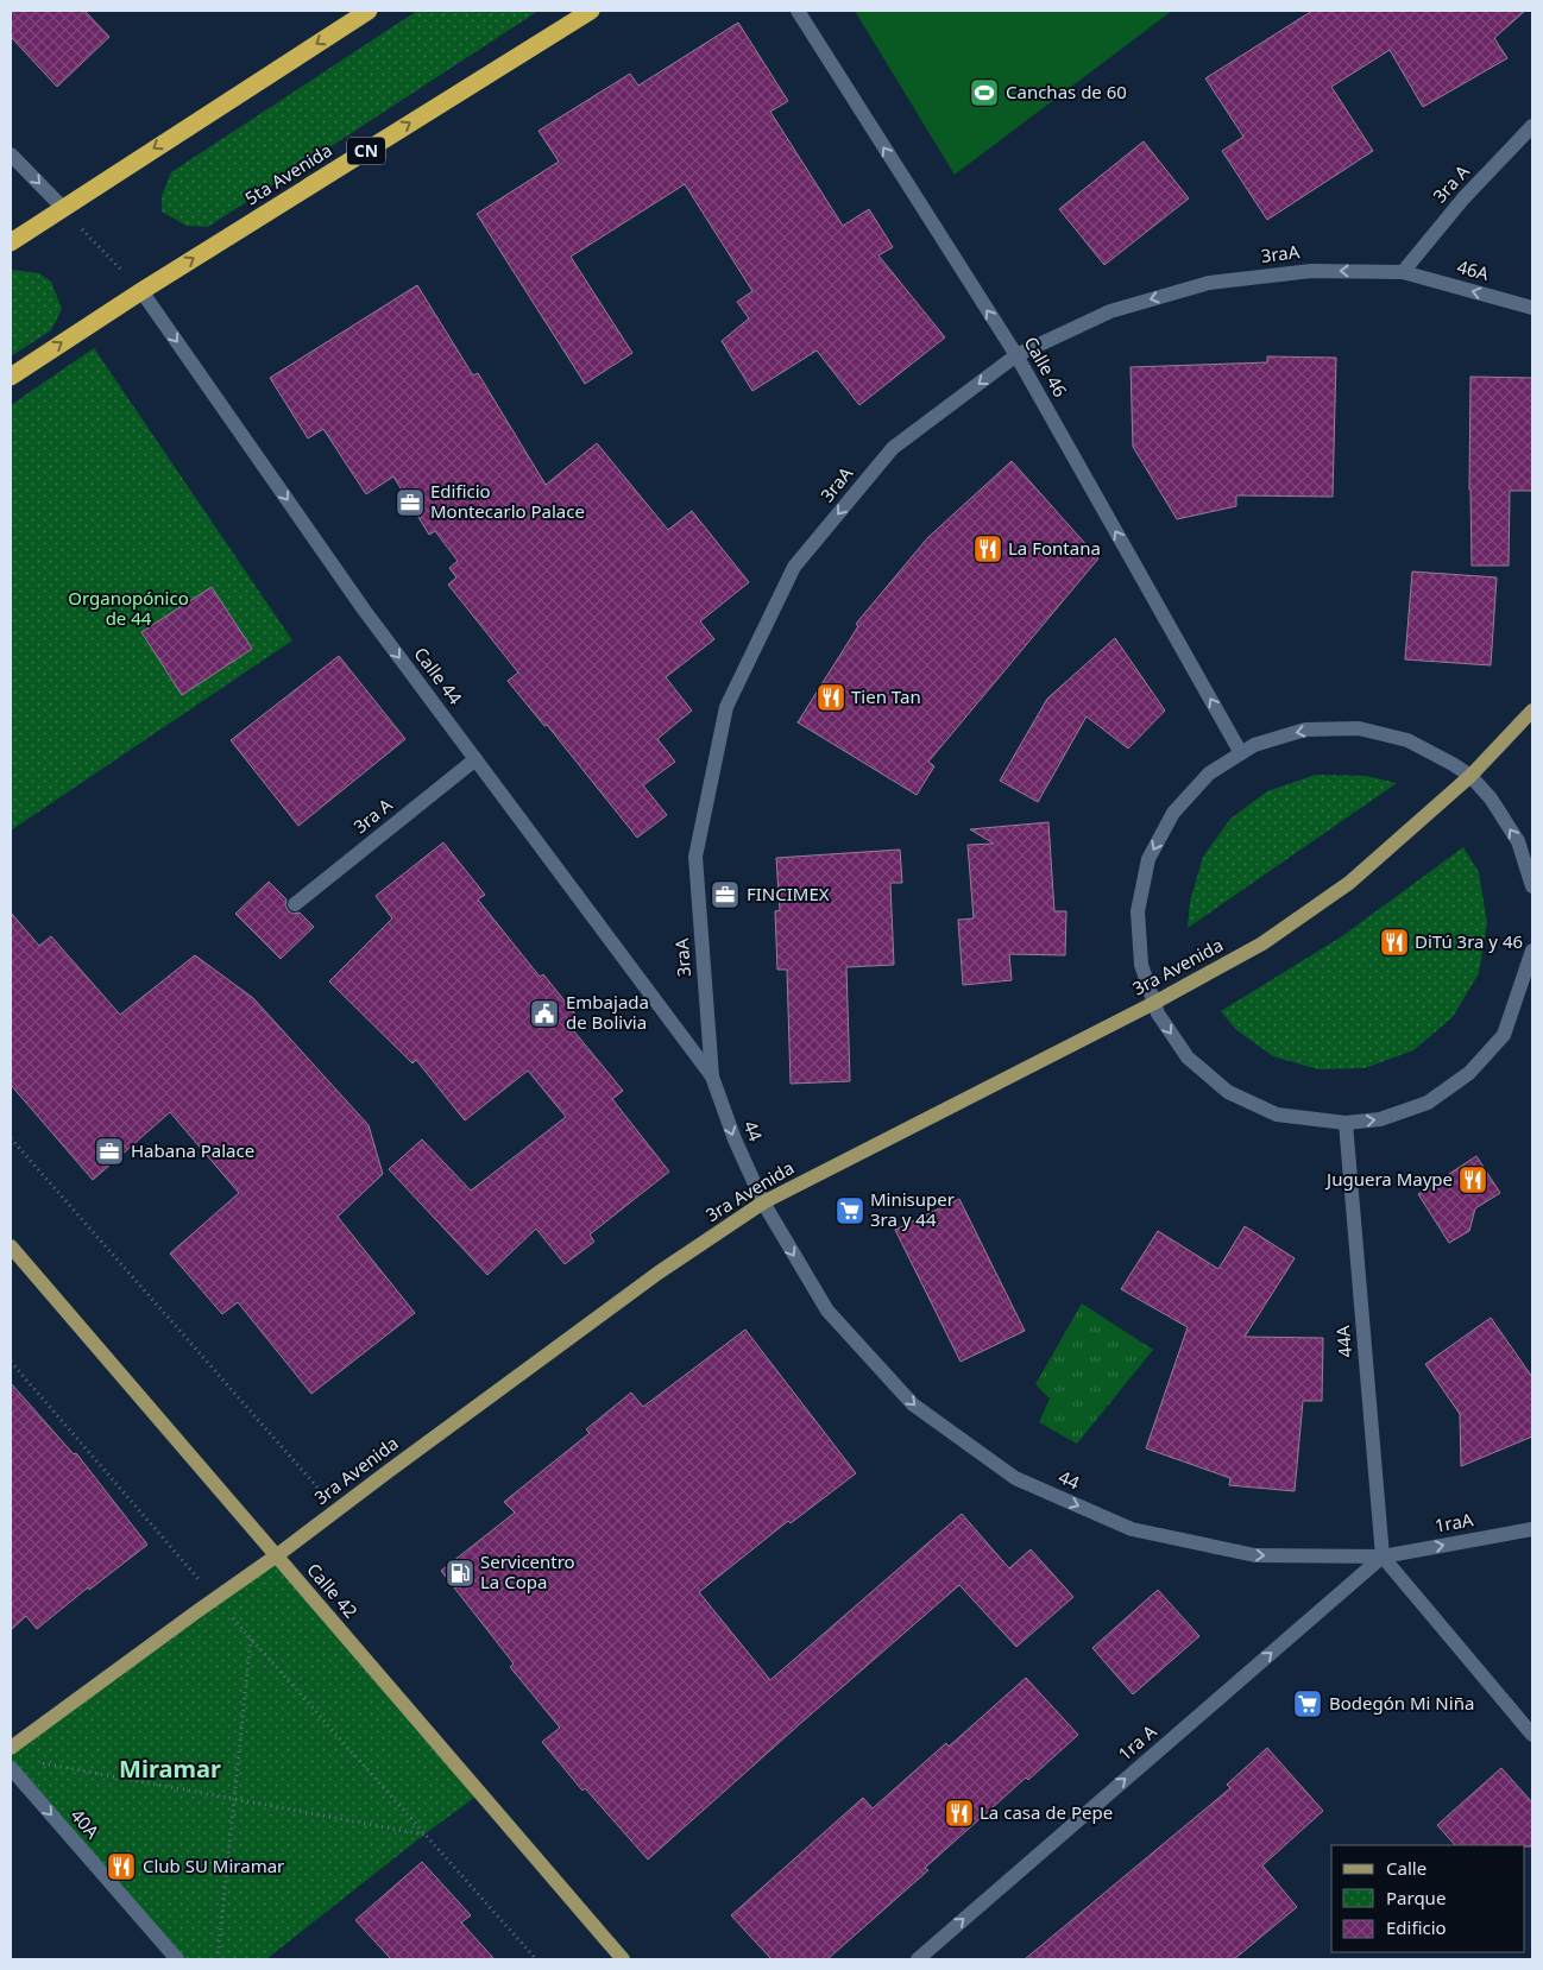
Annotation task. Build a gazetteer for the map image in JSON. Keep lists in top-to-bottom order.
{
  "streets": {
    "highway": ["CN", "5ta Avenida"],
    "main road": ["3ra Avenida", "Calle 42"],
    "street": [
      "3ra A",
      "3raA",
      "46A",
      "Calle 46",
      "Calle 44",
      "44",
      "44A",
      "1raA",
      "1ra A",
      "40A"
    ]
  },
  "crossings": [
    ["5ta Avenida", "Calle 44"],
    ["3ra A", "3raA"],
    ["3ra A", "46A"],
    ["3ra A", "Calle 44"],
    ["3raA", "46A"],
    ["3raA", "Calle 46"],
    ["3raA", "Calle 44"],
    ["3raA", "44"],
    ["Calle 44", "44"],
    ["3ra Avenida", "44"],
    ["3ra Avenida", "Calle 42"],
    ["44", "44A"],
    ["44", "1raA"],
    ["44", "1ra A"],
    ["44A", "1raA"],
    ["44A", "1ra A"],
    ["1raA", "1ra A"]
  ],
  "one_way": [
    "3raA",
    "46A",
    "Calle 46",
    "Calle 44",
    "44",
    "1raA",
    "1ra A",
    "40A"
  ],
  "districts": ["Miramar"],
  "parks": ["Organopónico de 44"],
  "places": {
    "sports": ["Canchas de 60"],
    "office": ["Edificio Montecarlo Palace", "FINCIMEX", "Habana Palace"],
    "restaurant": [
      "La Fontana",
      "Tien Tan",
      "DiTú 3ra y 46",
      "Juguera Maype",
      "La casa de Pepe",
      "Club SU Miramar"
    ],
    "public building": ["Embajada de Bolivia"],
    "supermarket": ["Minisuper 3ra y 44", "Bodegón Mi Niña"],
    "fuel station": ["Servicentro La Copa"]
  },
  "legend": ["Calle", "Parque", "Edificio"]
}
